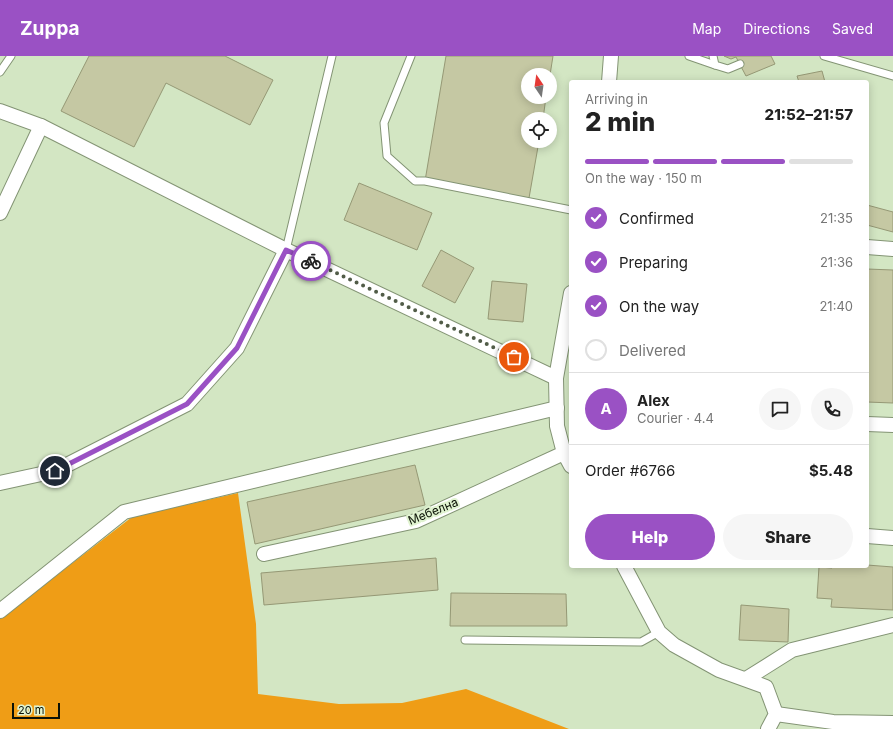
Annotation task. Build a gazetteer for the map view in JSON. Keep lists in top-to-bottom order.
{
  "streets": {
    "street": ["Мебелна"]
  },
  "scale_bar": "20 m",
  "north": "top",
  "page": {
    "header": "Zuppa",
    "nav": ["Map", "Directions", "Saved"],
    "heading": ["2 min", "Arriving in", "21:52–21:57"],
    "panel": [
      "Alex",
      "Courier · 4.4",
      "Order #6766",
      "$5.48"
    ],
    "bar": "On the way · 150 m",
    "list": [
      ["Confirmed", "21:35"],
      ["Preparing", "21:36"],
      ["On the way", "21:40"],
      "Delivered"
    ],
    "round": "A",
    "buttons": ["Help", "Share"],
    "scale": "20 m"
  }
}
